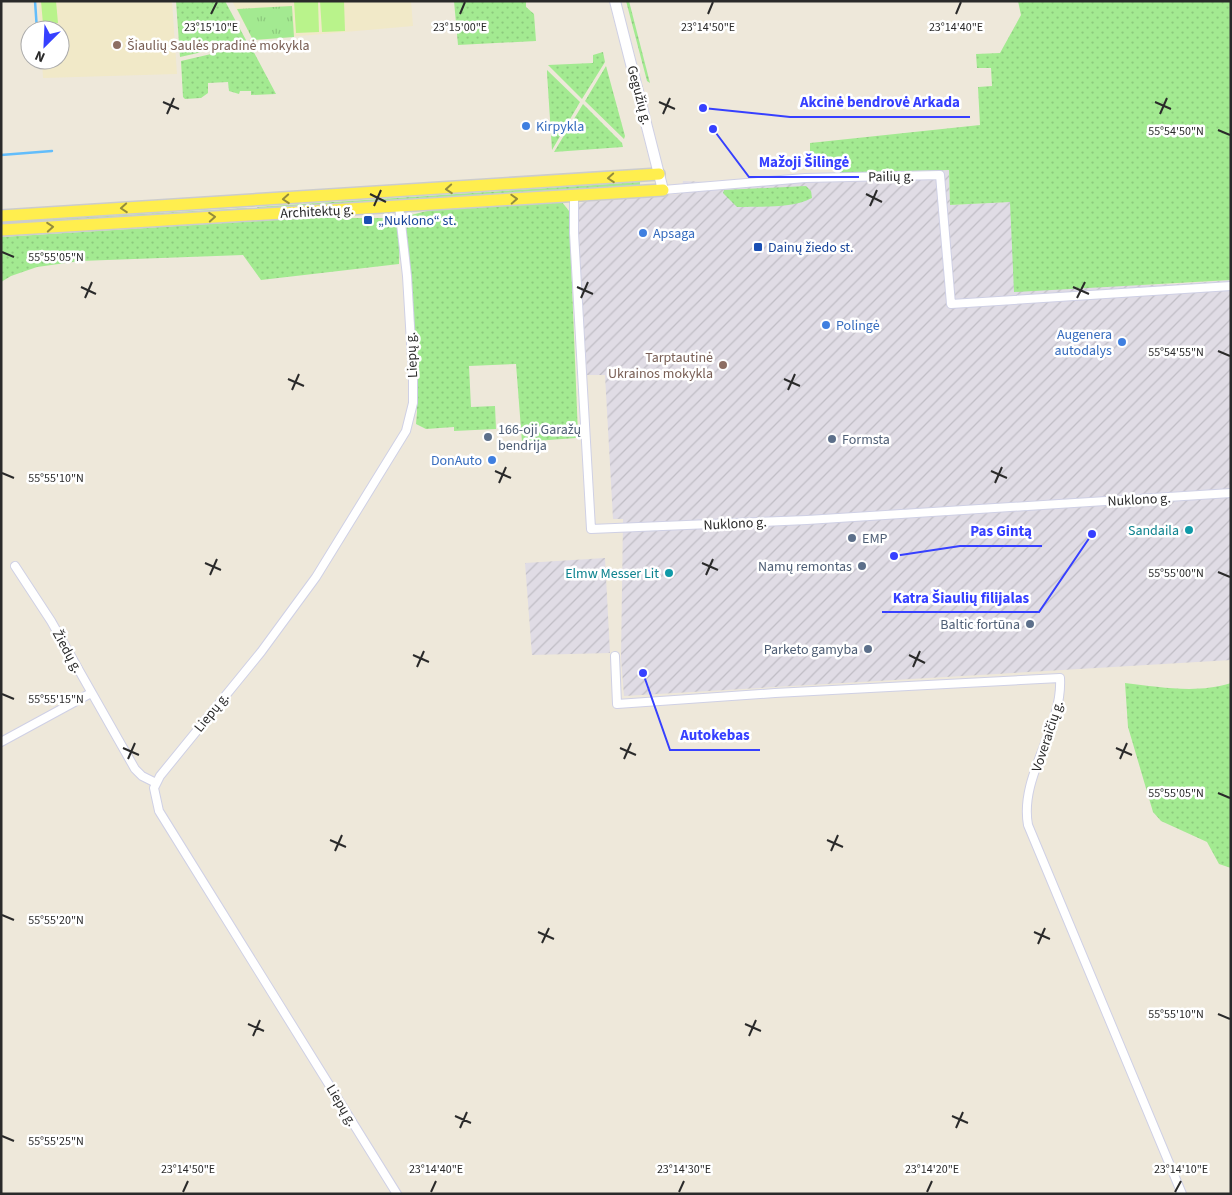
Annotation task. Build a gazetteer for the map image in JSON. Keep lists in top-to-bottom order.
{
  "streets": {
    "main road": ["Gegužių g.", "Architektų g."],
    "street": [
      "Pailių g.",
      "Liepų g.",
      "Nuklono g.",
      "Žiedų g.",
      "Voveraičių g."
    ]
  },
  "crossings": [
    ["Gegužių g.", "Pailių g."],
    ["Gegužių g.", "Architektų g."],
    ["Pailių g.", "Architektų g."],
    ["Architektų g.", "Liepų g."],
    ["Architektų g.", "Nuklono g."],
    ["Liepų g.", "Žiedų g."]
  ],
  "places": {
    "other": [
      "Šiaulių Saulės pradinė mokykla",
      "Akcinė bendrovė Arkada",
      "Kirpykla",
      "Mažoji Šilingė",
      "Apsaga",
      "Polingė",
      "Augenera autodalys",
      "Tarptautinė Ukrainos mokykla",
      "166-oji Garažų bendrija",
      "Formsta",
      "DonAuto",
      "Sandaila",
      "Katra Šiaulių filijalas",
      "EMP",
      "Pas Gintą",
      "Namų remontas",
      "Elmw Messer Lit",
      "Baltic fortūna",
      "Parketo gamyba",
      "Autokebas"
    ],
    "transit": ["„Nuklono“ st.", "Dainų žiedo st."]
  },
  "north": "bottom left",
  "coordinates": [
    "23°15'10\"E",
    "23°15'00\"E",
    "23°14'50\"E",
    "23°14'40\"E",
    "55°54'50\"N",
    "55°55'05\"N",
    "55°54'55\"N",
    "55°55'10\"N",
    "55°55'00\"N",
    "55°55'15\"N",
    "55°55'20\"N",
    "55°55'25\"N",
    "23°14'30\"E",
    "23°14'20\"E",
    "23°14'10\"E"
  ]
}
